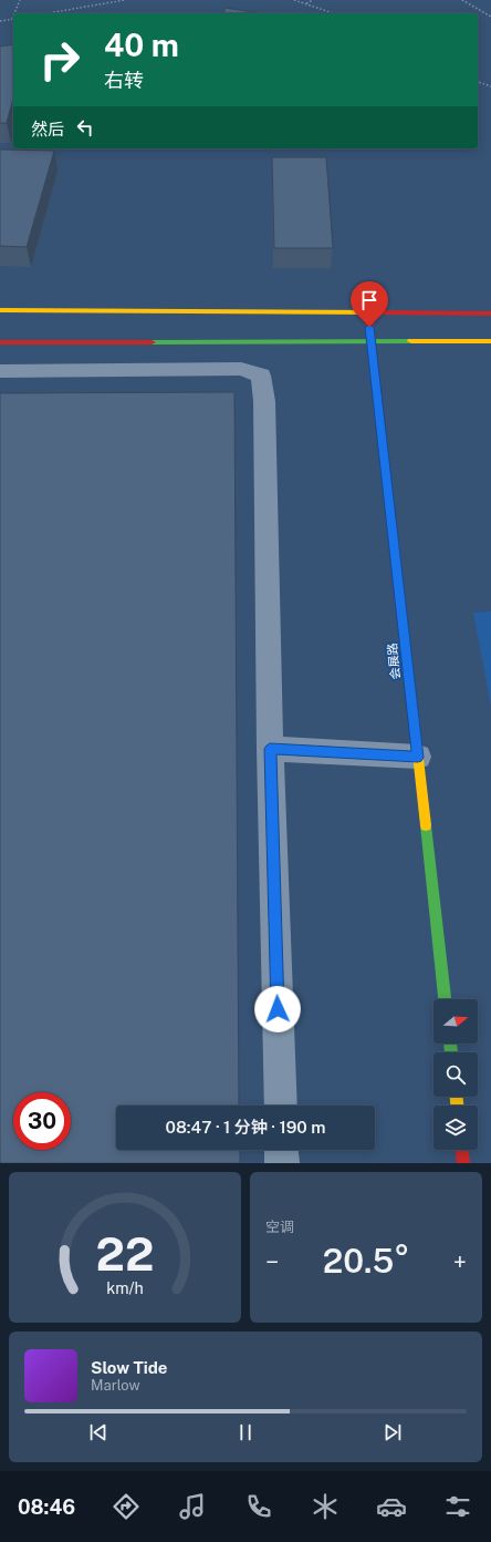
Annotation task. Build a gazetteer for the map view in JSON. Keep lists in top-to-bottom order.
{
  "streets": {
    "street": ["会展路"]
  },
  "north": "right",
  "page": {
    "turn": ["40 m", "右转"],
    "then": "然后",
    "limit": "30",
    "trip": "08:47 · 1 分钟 · 190 m",
    "tile": "空调",
    "heat": ["−", "20.5°", "+"],
    "song": ["Slow Tide", "Marlow"],
    "tabs": "08:46",
    "gauge": ["22", "km/h"]
  }
}
